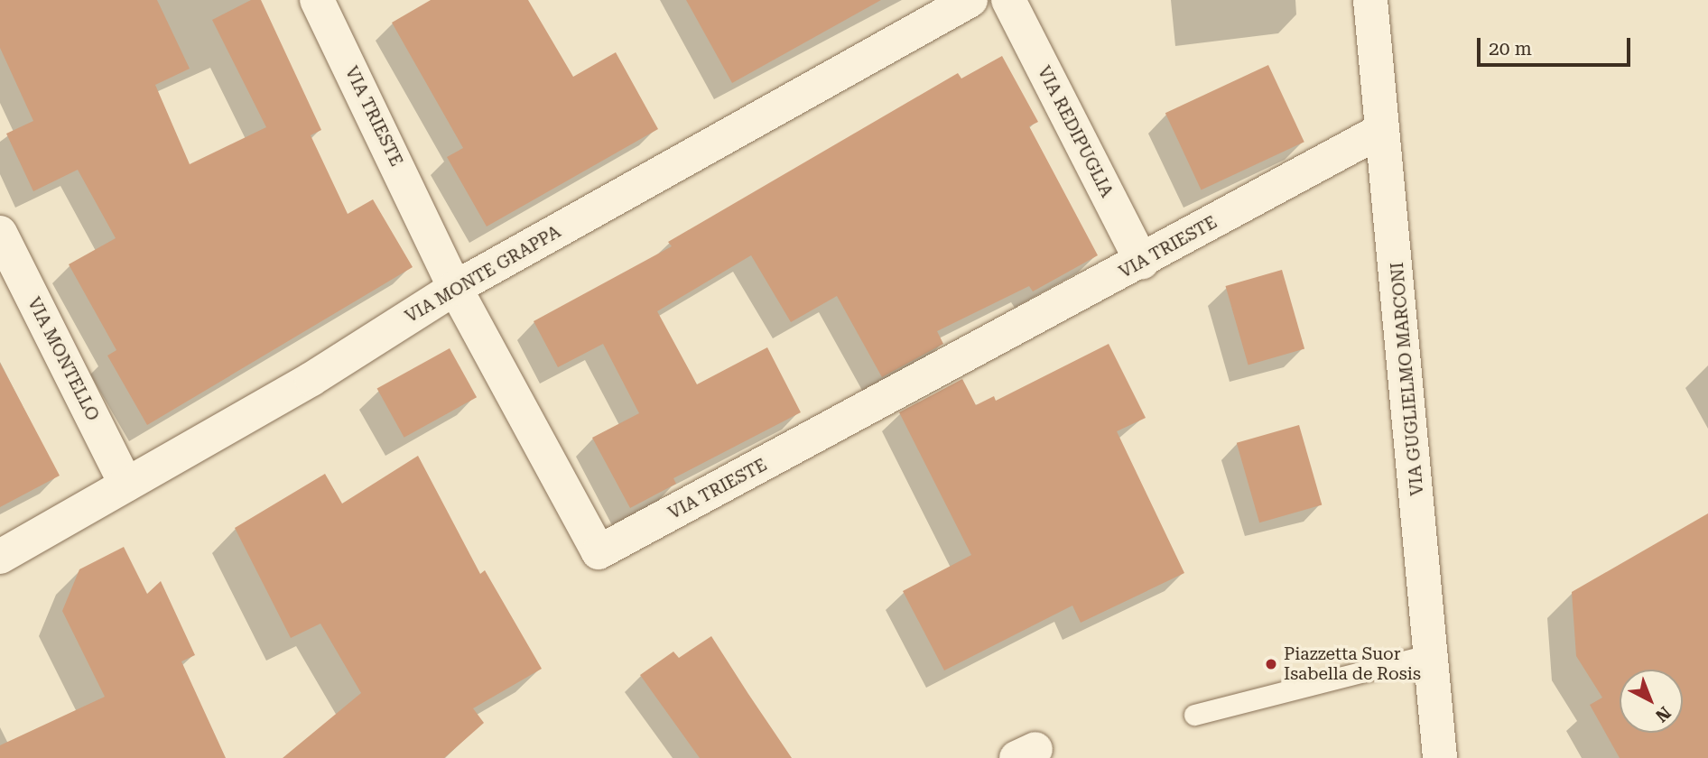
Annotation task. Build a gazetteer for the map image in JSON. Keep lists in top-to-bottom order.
{
  "streets": {
    "street": [
      "VIA TRIESTE",
      "VIA REDIPUGLIA",
      "VIA MONTE GRAPPA",
      "VIA MONTELLO",
      "VIA GUGLIELMO MARCONI"
    ]
  },
  "crossings": [
    ["VIA TRIESTE", "VIA REDIPUGLIA"],
    ["VIA TRIESTE", "VIA MONTE GRAPPA"],
    ["VIA TRIESTE", "VIA GUGLIELMO MARCONI"],
    ["VIA MONTE GRAPPA", "VIA MONTELLO"]
  ],
  "places": ["Piazzetta Suor Isabella de Rosis"],
  "scale_bar": "20 m",
  "north": "bottom right"
}
